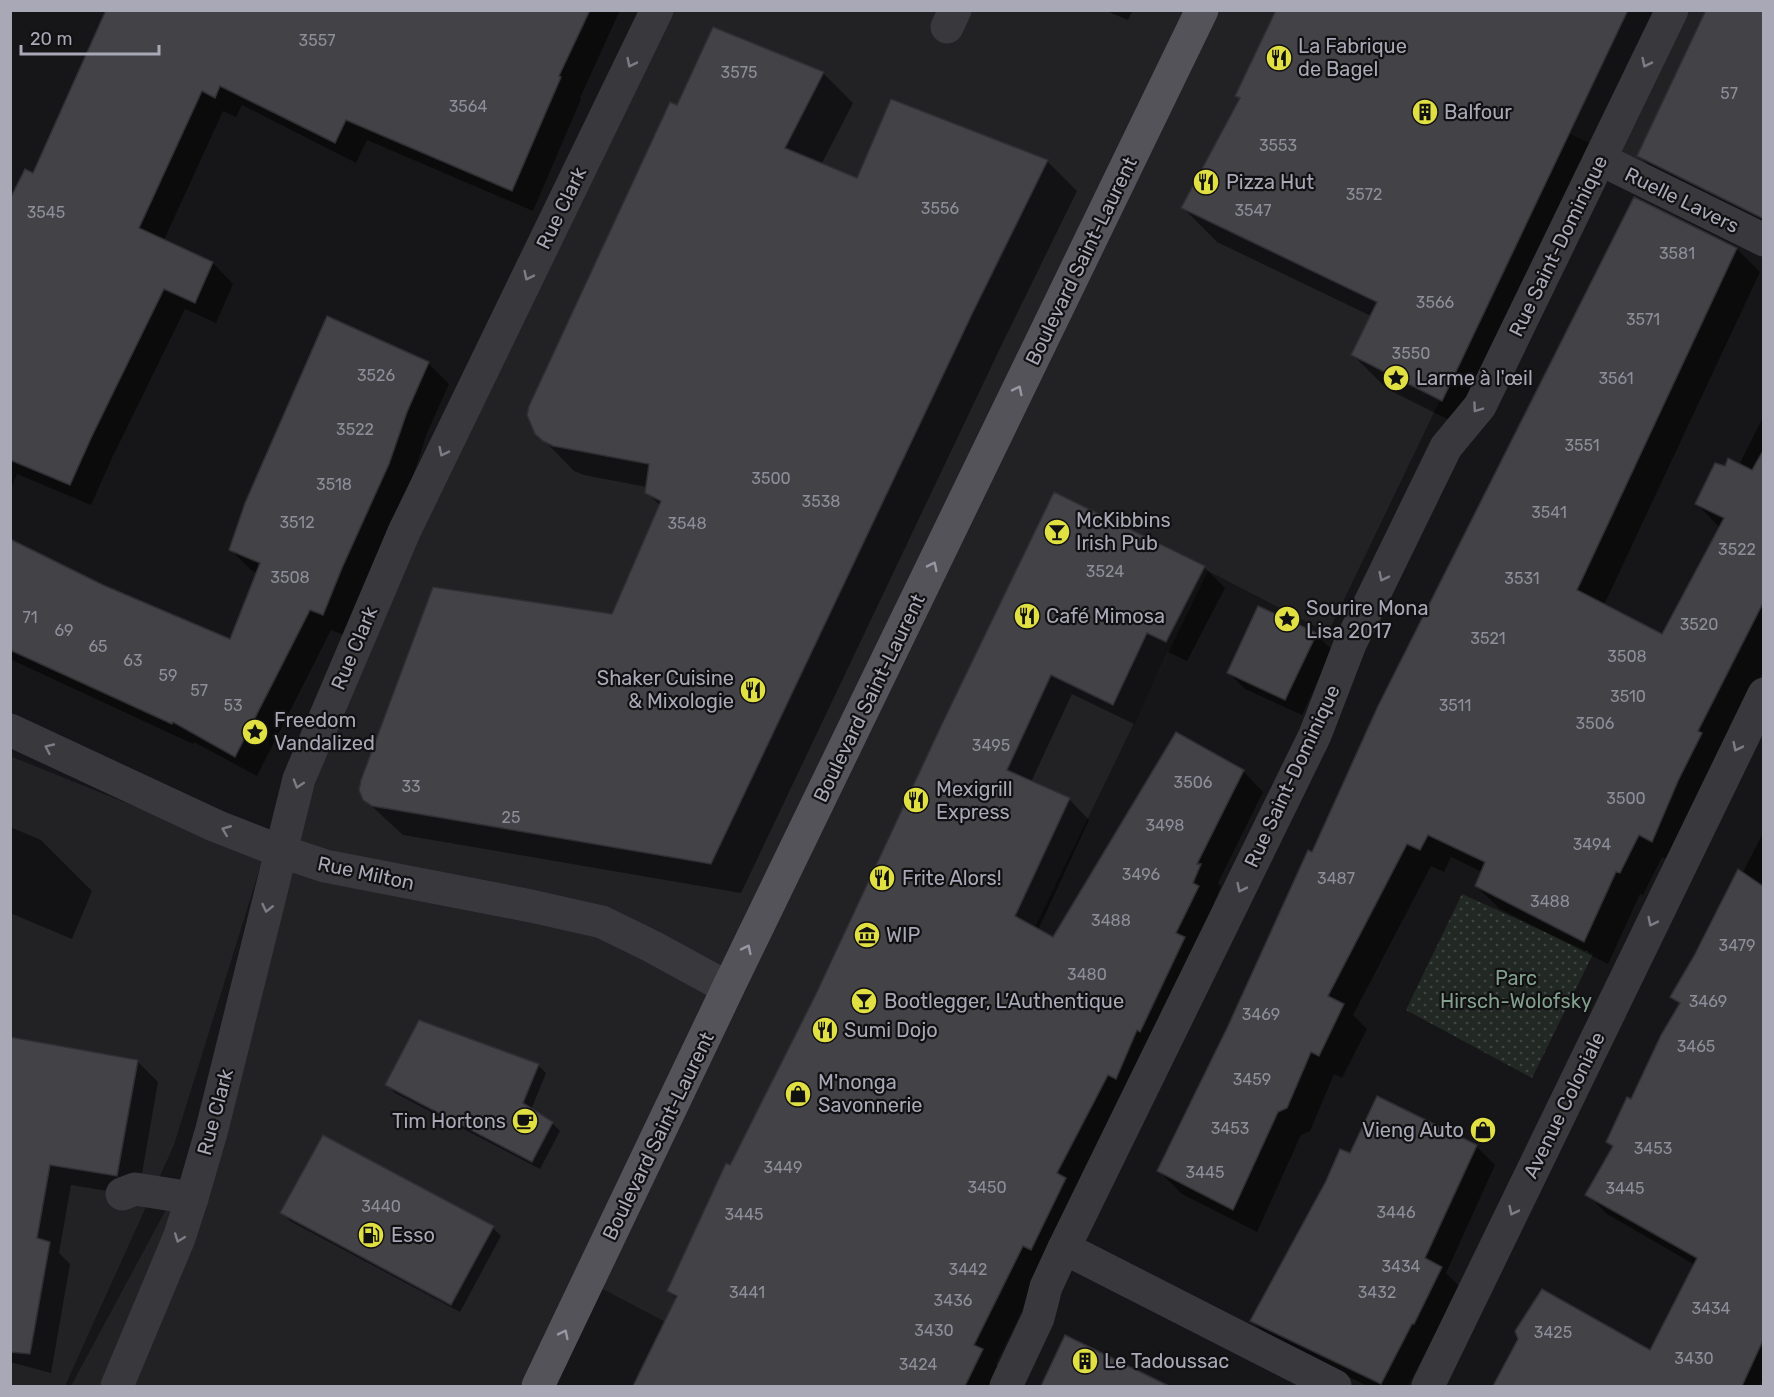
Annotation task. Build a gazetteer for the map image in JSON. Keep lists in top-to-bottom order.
{
  "streets": {
    "main road": ["Boulevard Saint-Laurent"],
    "street": [
      "Ruelle Lavers",
      "Rue Clark",
      "Rue Saint-Dominique",
      "Rue Milton",
      "Avenue Coloniale"
    ]
  },
  "crossings": [
    ["Ruelle Lavers", "Rue Saint-Dominique"],
    ["Rue Clark", "Rue Milton"],
    ["Boulevard Saint-Laurent", "Rue Milton"]
  ],
  "one_way": [
    "Rue Clark",
    "Rue Saint-Dominique",
    "Boulevard Saint-Laurent",
    "Rue Milton",
    "Avenue Coloniale"
  ],
  "parks": ["Parc Hirsch-Wolofsky"],
  "places": {
    "restaurant": [
      "La Fabrique de Bagel",
      "Pizza Hut",
      "Café Mimosa",
      "Shaker Cuisine & Mixologie",
      "Mexigrill Express",
      "Frite Alors!",
      "Sumi Dojo"
    ],
    "building": ["Balfour", "Le Tadoussac"],
    "place": ["Larme à l'œil", "Sourire Mona Lisa 2017", "Freedom Vandalized"],
    "bar": ["McKibbins Irish Pub", "Bootlegger, L’Authentique"],
    "museum": ["WIP"],
    "shop": ["M'nonga Savonnerie", "Vieng Auto"],
    "cafe": ["Tim Hortons"],
    "fuel station": ["Esso"]
  },
  "house_numbers": [
    "3557",
    "3575",
    "57",
    "3564",
    "3553",
    "3572",
    "3556",
    "3547",
    "3545",
    "3581",
    "3566",
    "3571",
    "3550",
    "3526",
    "3561",
    "3522",
    "3551",
    "3500",
    "3518",
    "3538",
    "3541",
    "3512",
    "3548",
    "3522",
    "3524",
    "3508",
    "3531",
    "71",
    "3520",
    "69",
    "3521",
    "65",
    "3508",
    "63",
    "59",
    "57",
    "3510",
    "53",
    "3511",
    "3506",
    "3495",
    "3506",
    "33",
    "3500",
    "25",
    "3498",
    "3494",
    "3496",
    "3487",
    "3488",
    "3488",
    "3479",
    "3480",
    "3469",
    "3469",
    "3465",
    "3459",
    "3453",
    "3453",
    "3449",
    "3445",
    "3450",
    "3445",
    "3440",
    "3446",
    "3445",
    "3434",
    "3442",
    "3441",
    "3432",
    "3436",
    "3434",
    "3430",
    "3425",
    "3430",
    "3424"
  ],
  "scale_bar": "20 m"
}
